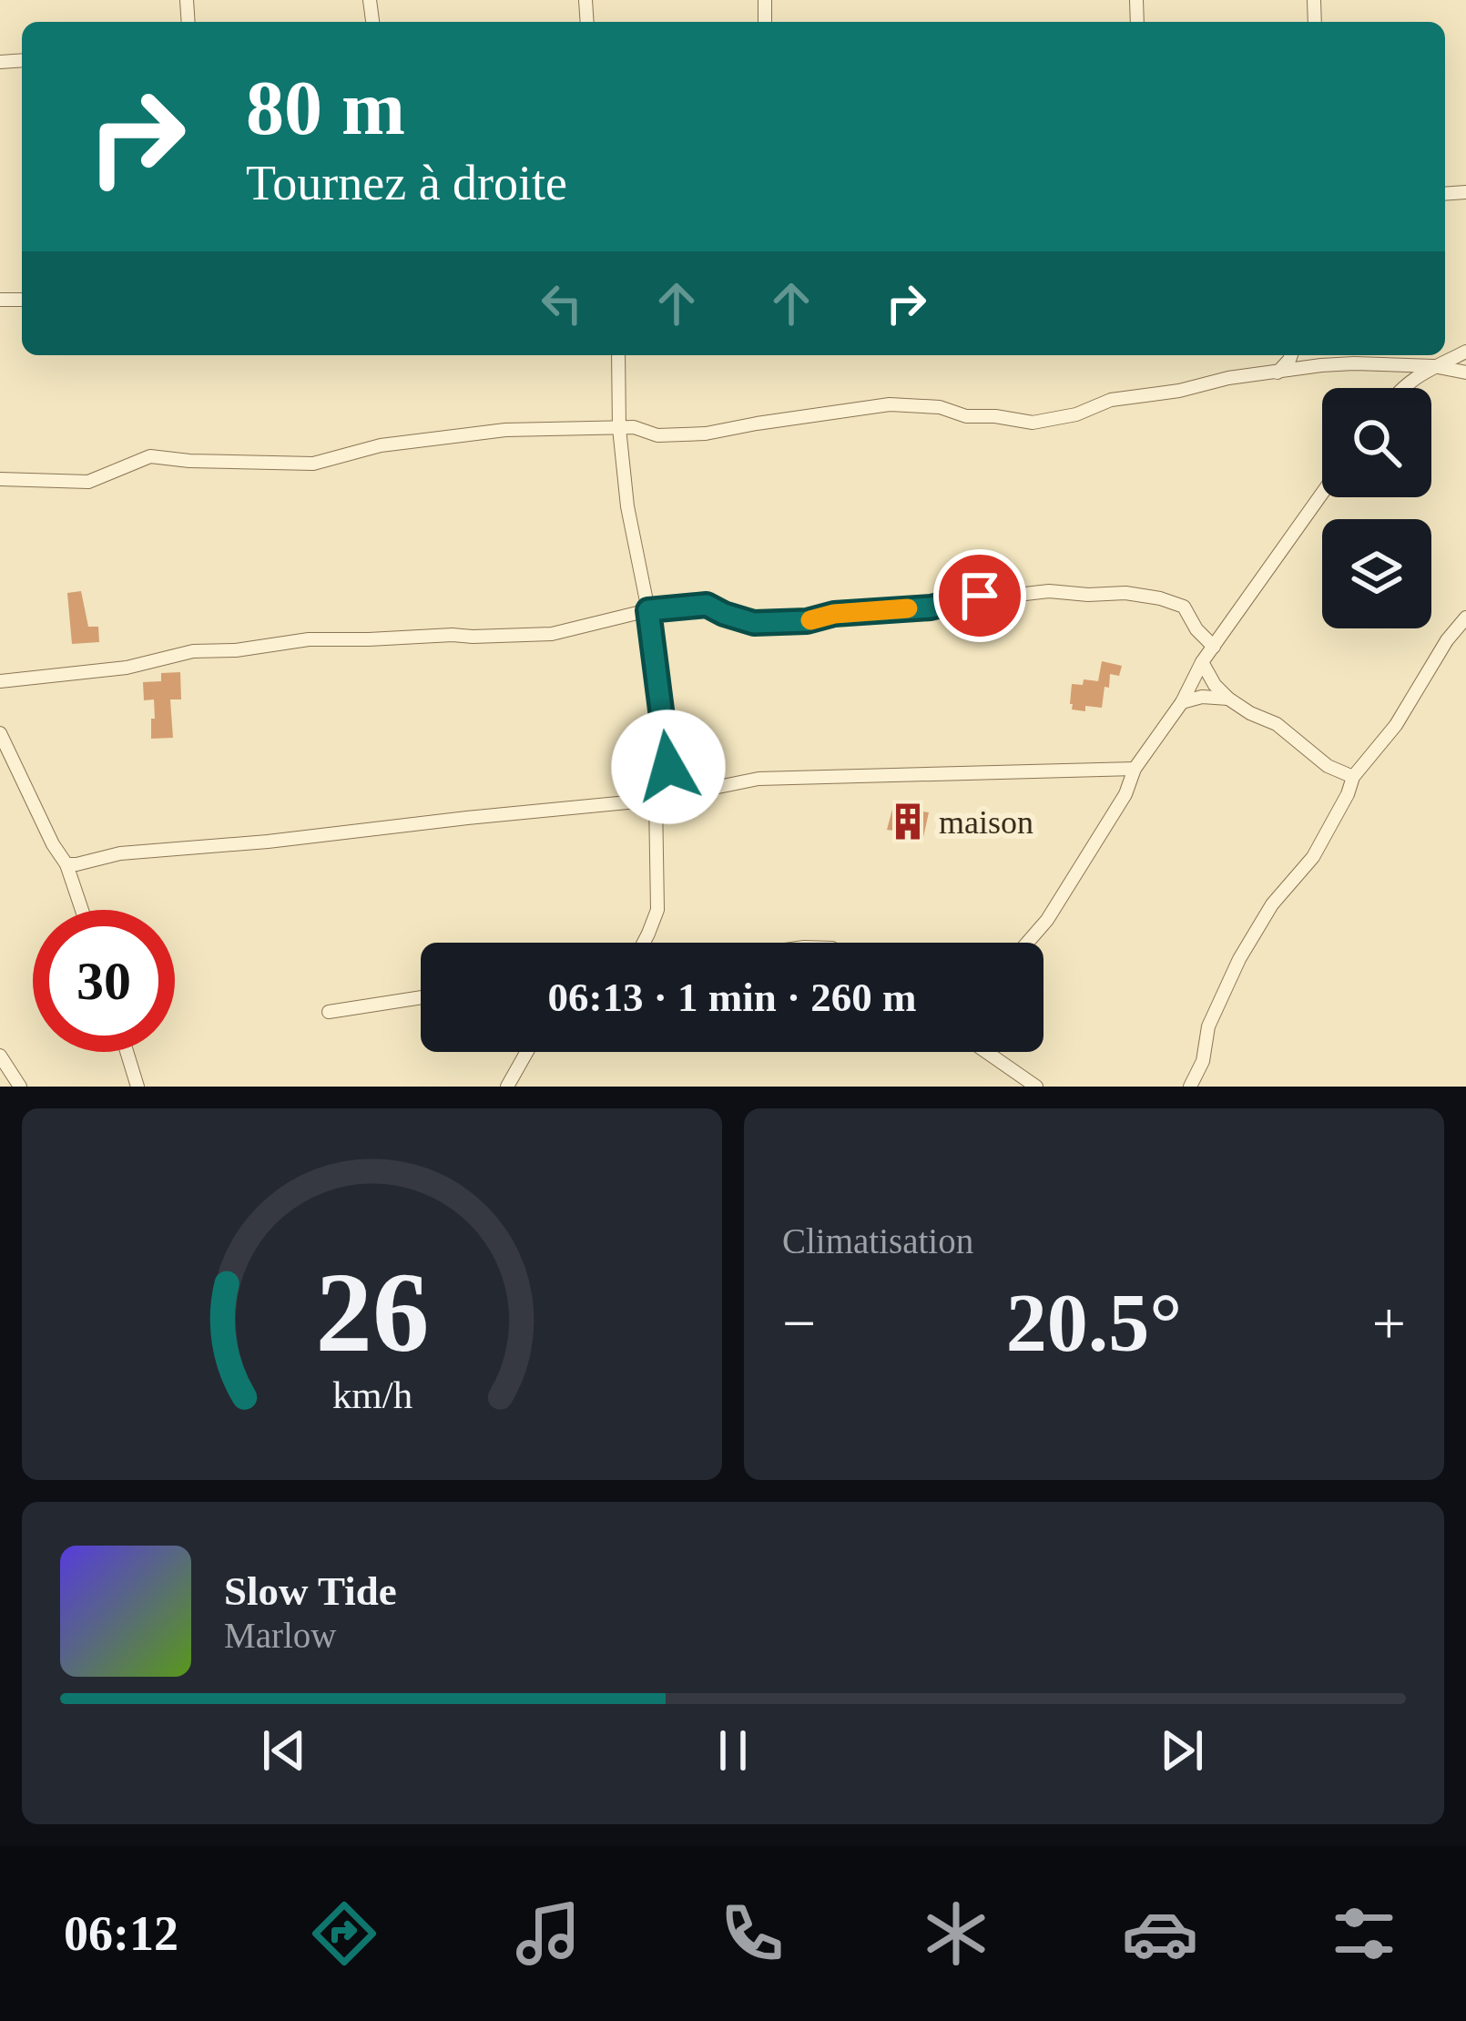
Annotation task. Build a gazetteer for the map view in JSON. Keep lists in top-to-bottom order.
{
  "places": {
    "building": ["maison"]
  },
  "page": {
    "turn": ["80 m", "Tournez à droite"],
    "limit": "30",
    "trip": "06:13 · 1 min · 260 m",
    "tile": "Climatisation",
    "heat": ["−", "20.5°", "+"],
    "song": ["Slow Tide", "Marlow"],
    "tabs": "06:12",
    "gauge": ["26", "km/h"]
  }
}
